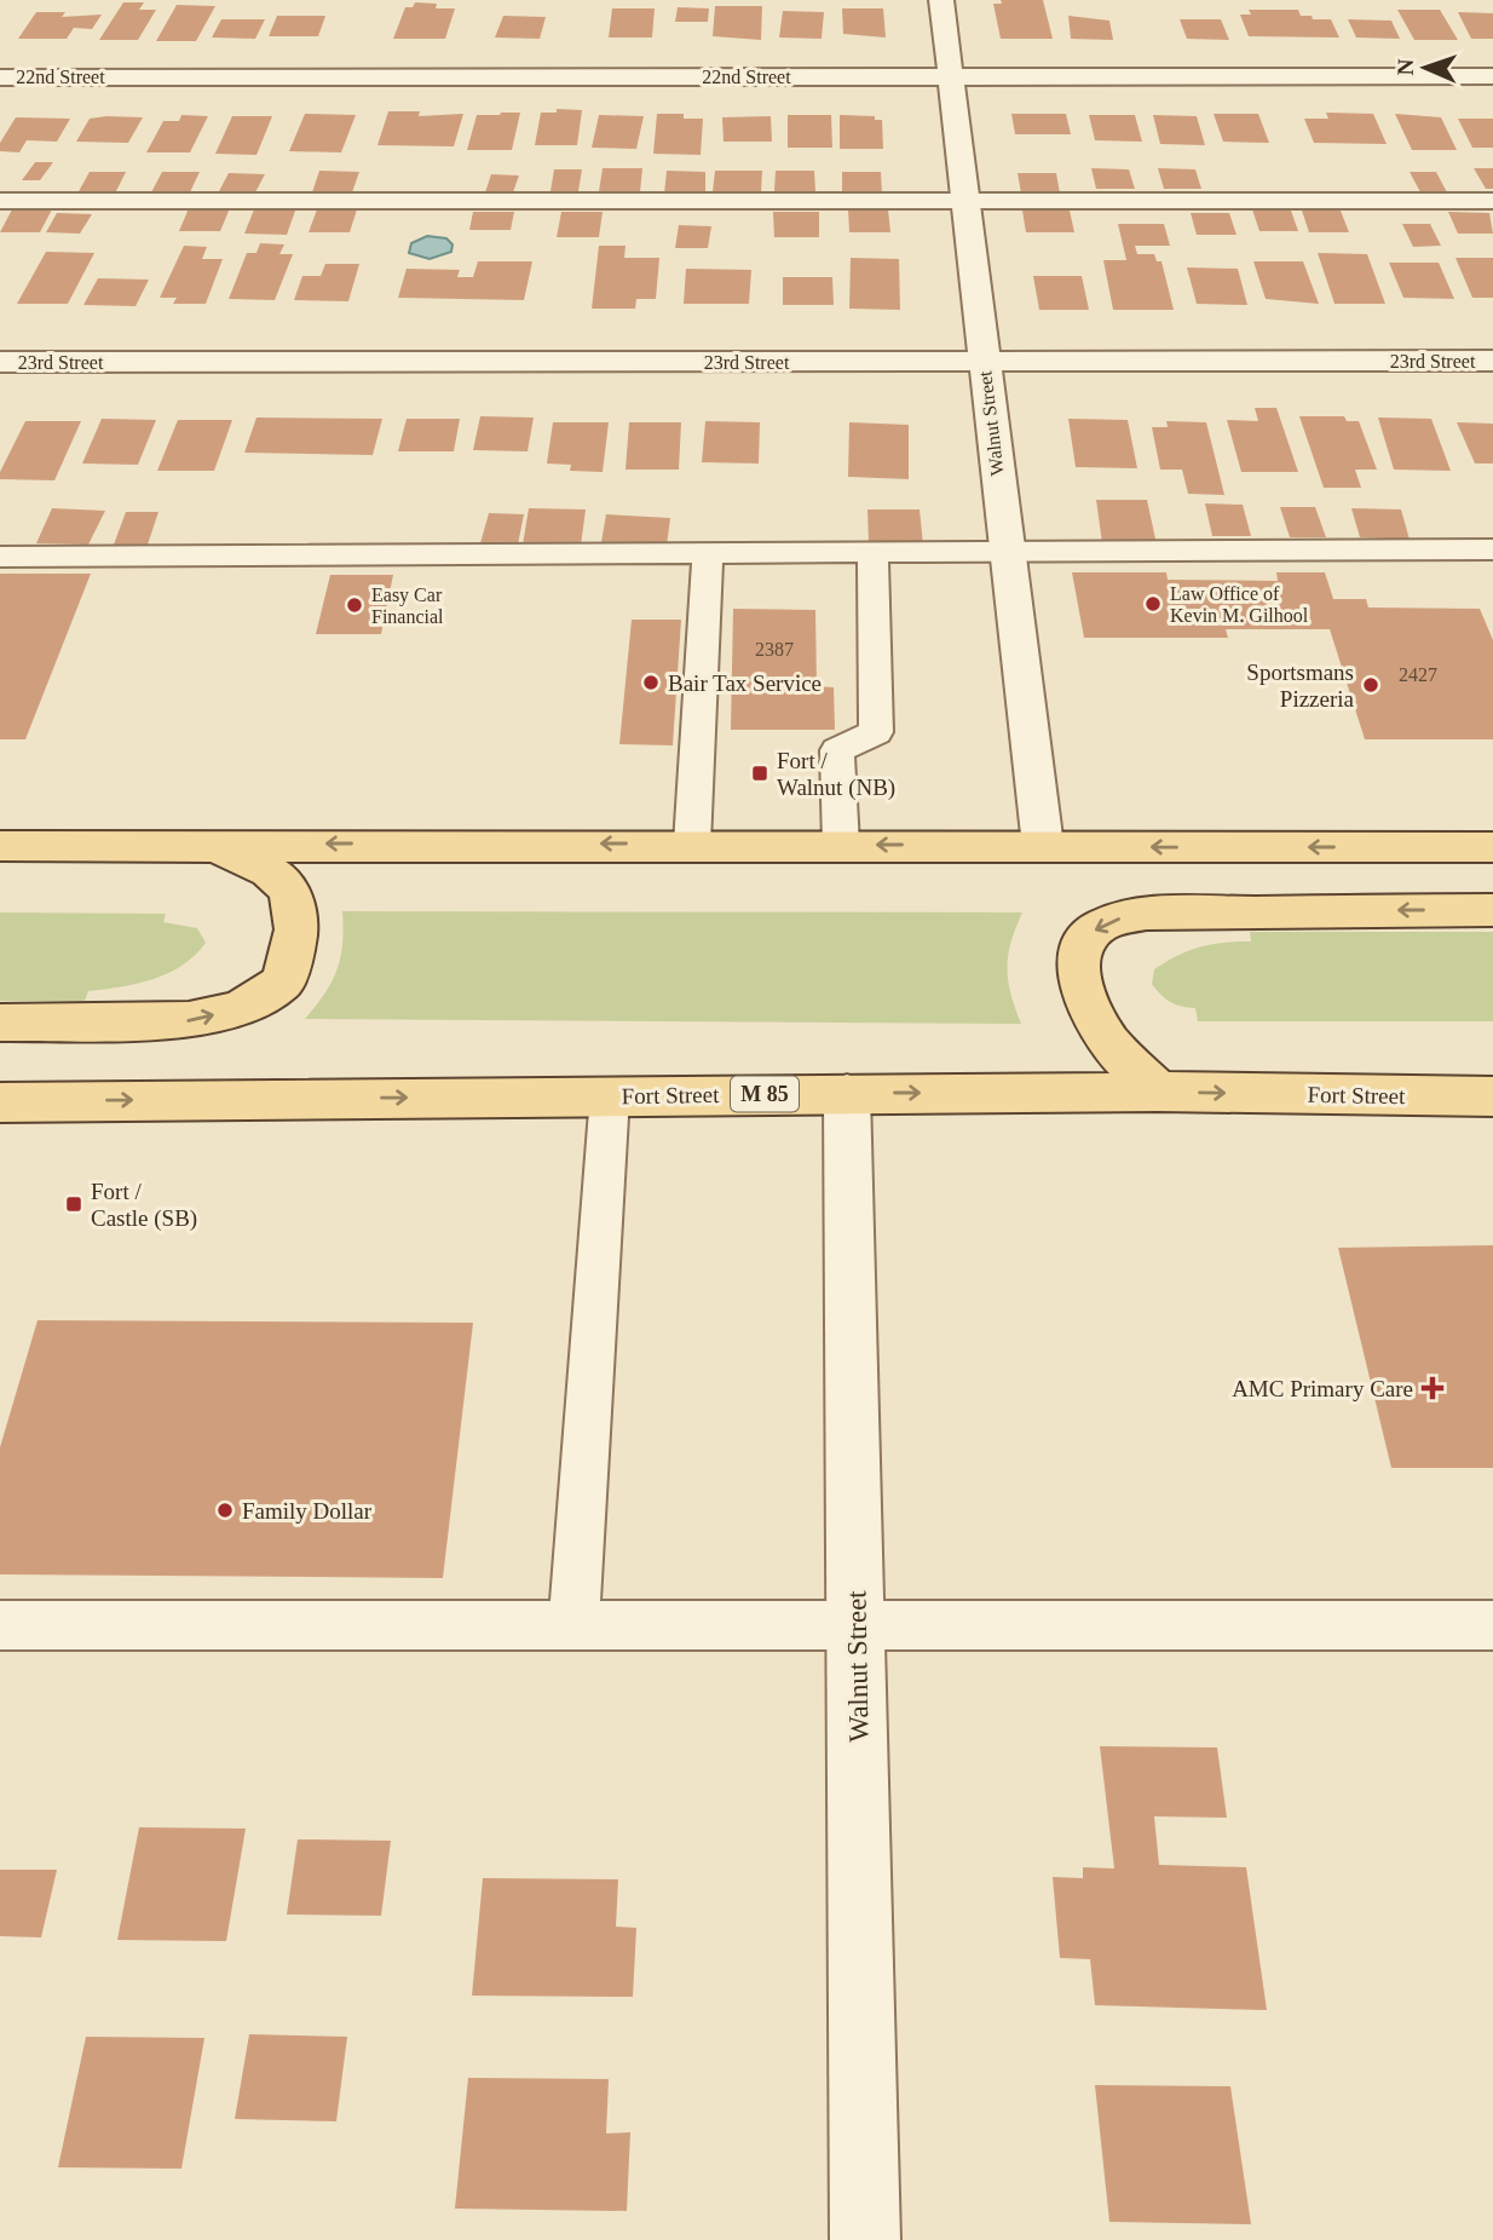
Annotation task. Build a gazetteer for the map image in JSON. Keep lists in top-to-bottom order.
{
  "streets": {
    "main road": ["M 85", "Fort Street"],
    "street": ["22nd Street", "23rd Street", "Walnut Street"]
  },
  "crossings": [
    ["22nd Street", "Walnut Street"],
    ["23rd Street", "Walnut Street"],
    ["Walnut Street", "Fort Street"]
  ],
  "places": {
    "other": [
      "Law Office of Kevin M. Gilhool",
      "Easy Car Financial",
      "Bair Tax Service",
      "Sportsmans Pizzeria",
      "Family Dollar"
    ],
    "transit": ["Fort / Walnut (NB)", "Fort / Castle (SB)"],
    "health": ["AMC Primary Care"]
  },
  "house_numbers": ["2387", "2427"],
  "north": "left"
}
